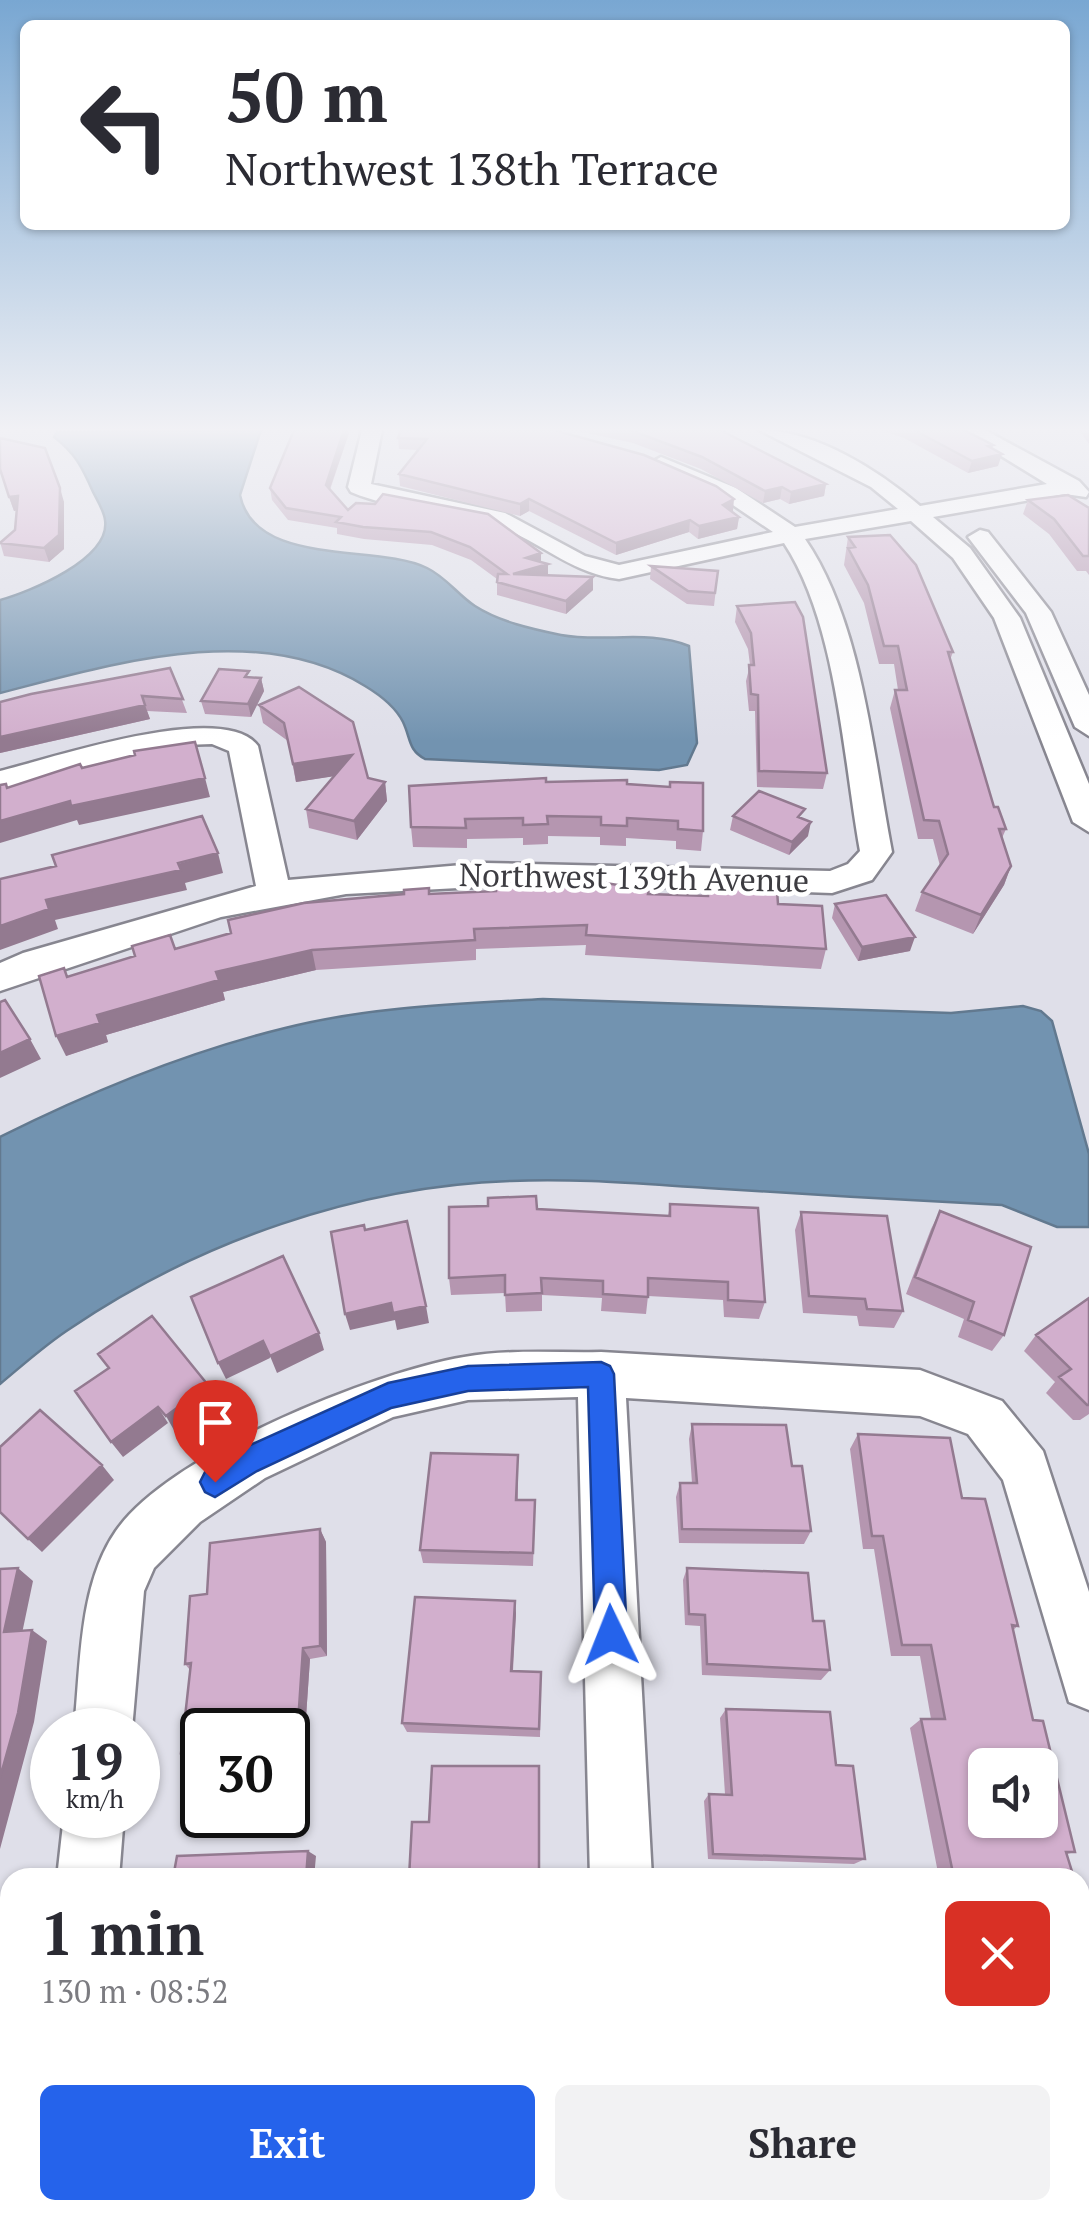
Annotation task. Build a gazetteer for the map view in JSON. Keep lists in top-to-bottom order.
{
  "streets": {
    "street": ["Northwest 139th Avenue"]
  },
  "page": {
    "turn": ["50 m", "Northwest 138th Terrace"],
    "speed": "19 km/h",
    "limit": "30",
    "heading": ["1 min", "130 m · 08:52"],
    "buttons": ["Exit", "Share"]
  }
}
